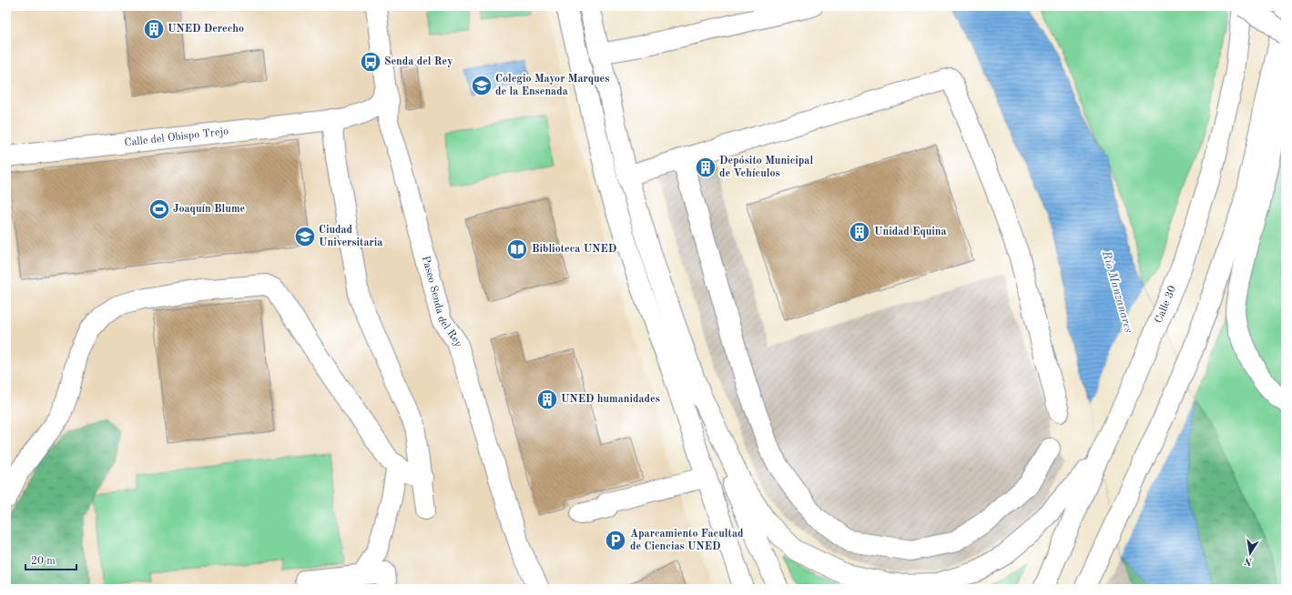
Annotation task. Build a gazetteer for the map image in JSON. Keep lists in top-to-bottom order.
{
  "streets": {
    "main road": ["Calle del Obispo Trejo", "Paseo Senda del Rey", "Calle 30"]
  },
  "crossings": [
    ["Calle del Obispo Trejo", "Paseo Senda del Rey"]
  ],
  "water": ["Río Manzanares"],
  "places": {
    "building": [
      "UNED Derecho",
      "Depósito Municipal de Vehículos",
      "Unidad Equina",
      "UNED humanidades"
    ],
    "bus stop": ["Senda del Rey"],
    "school or university": ["Colegio Mayor Marques de la Ensenada", "Ciudad Universitaria"],
    "sports": ["Joaquín Blume"],
    "library": ["Biblioteca UNED"],
    "parking": ["Aparcamiento Facultad de Ciencias UNED"]
  },
  "scale_bar": "20 m",
  "north": "bottom"
}
